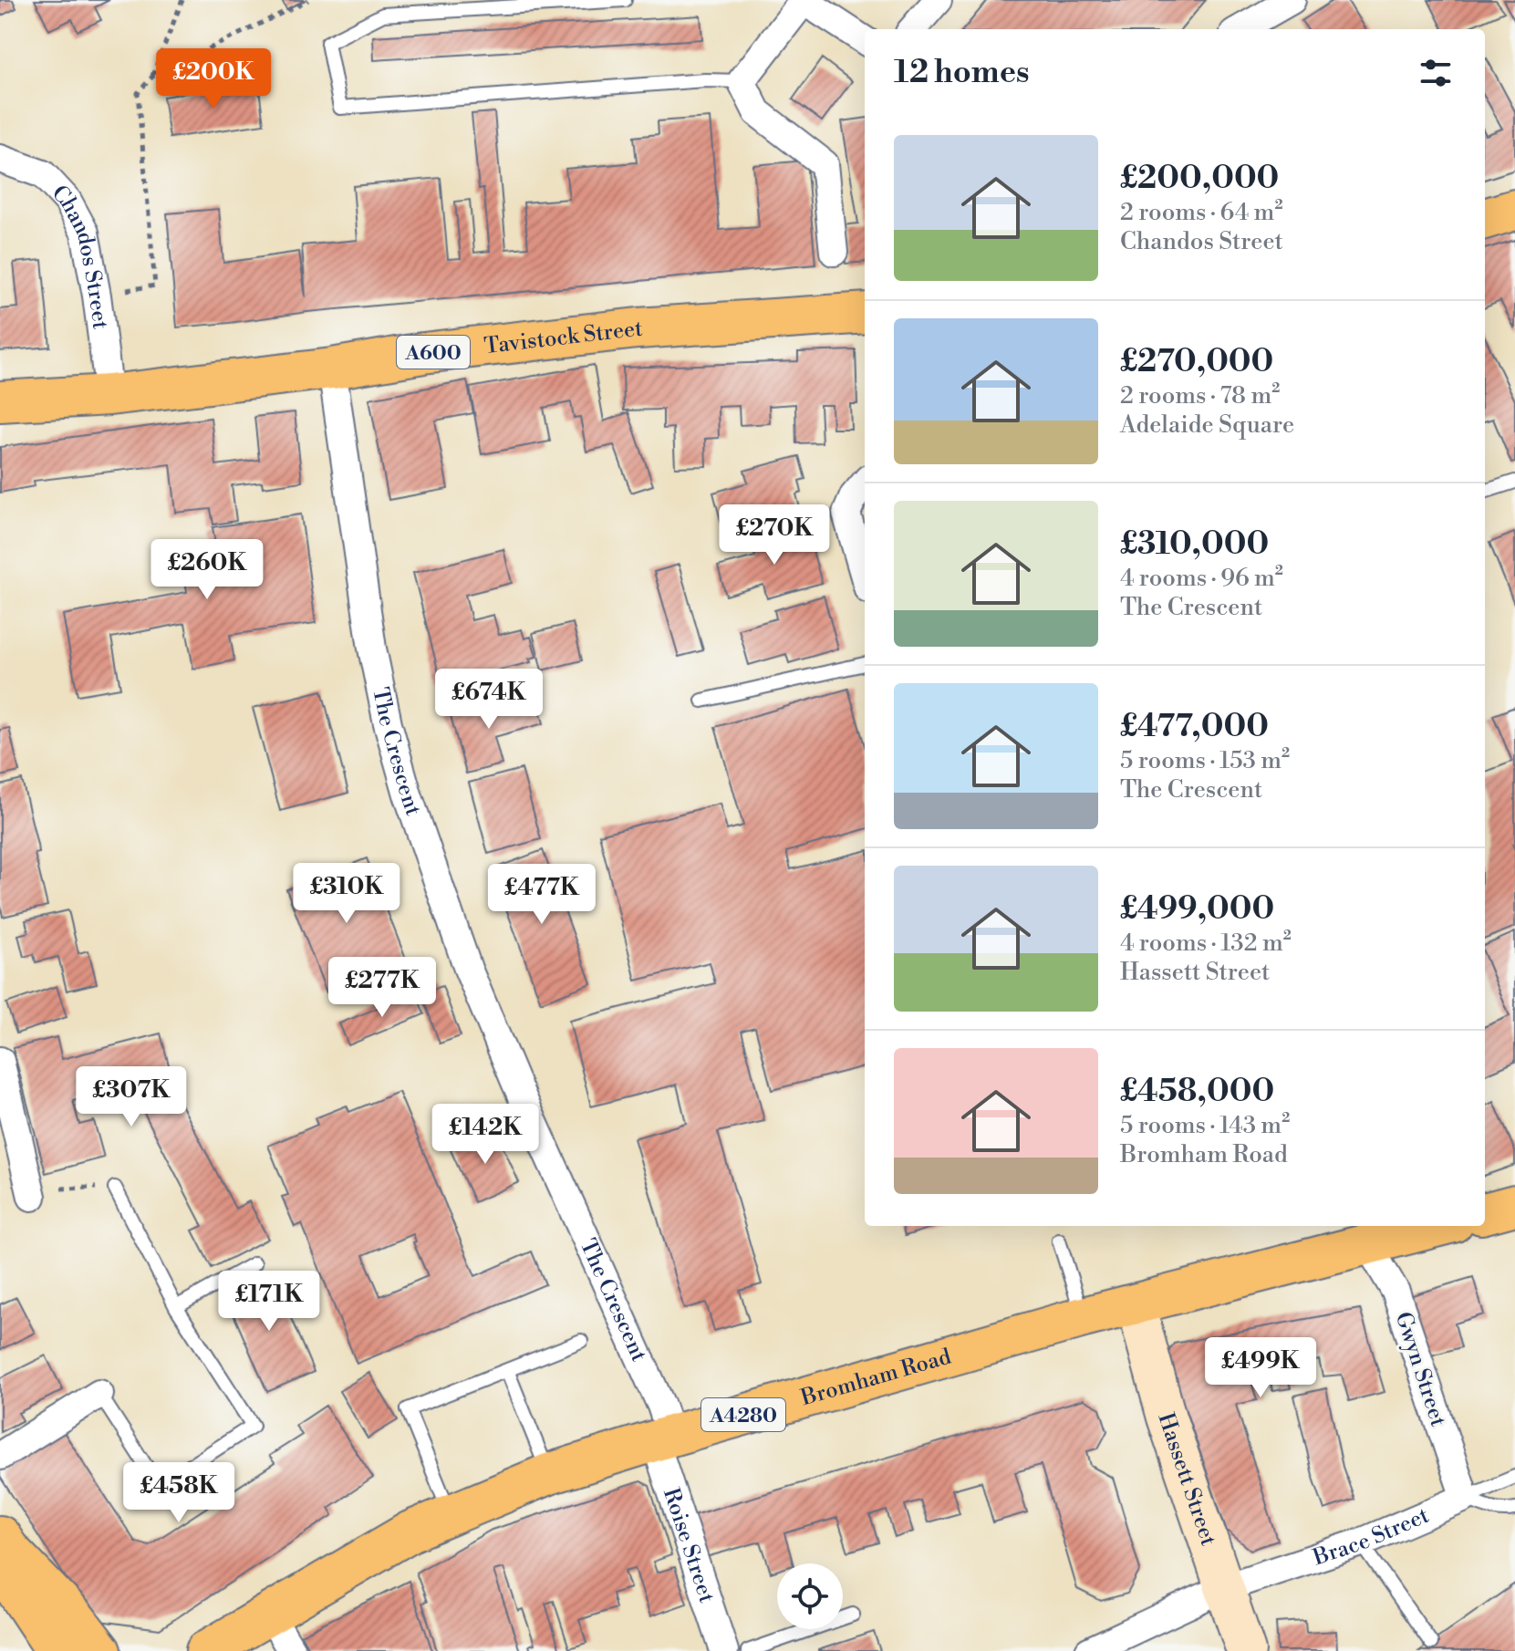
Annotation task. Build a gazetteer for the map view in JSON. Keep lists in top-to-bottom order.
{
  "streets": {
    "main road": [
      "Tavistock Street",
      "A600",
      "Bromham Road",
      "A4280"
    ],
    "street": [
      "Chandos Street",
      "The Crescent",
      "Gwyn Street",
      "Hassett Street",
      "Brace Street",
      "Roise Street"
    ]
  },
  "crossings": [
    ["Chandos Street", "Tavistock Street"],
    ["Tavistock Street", "The Crescent"],
    ["The Crescent", "Bromham Road"],
    ["The Crescent", "Roise Street"],
    ["Gwyn Street", "Bromham Road"],
    ["Gwyn Street", "A4280"],
    ["Gwyn Street", "Brace Street"],
    ["Bromham Road", "A4280"],
    ["Bromham Road", "Hassett Street"],
    ["Bromham Road", "Roise Street"],
    ["Hassett Street", "Brace Street"]
  ],
  "page": {
    "heading": "12 homes",
    "price": [
      "£200K",
      "£270K",
      "£260K",
      "£674K",
      "£310K",
      "£477K",
      "£277K",
      "£307K",
      "£142K",
      "£171K",
      "£499K",
      "£458K"
    ],
    "list": [
      {
        "name": "£200,000",
        "note": "2 rooms · 64 m² · Chandos Street"
      },
      {
        "name": "£270,000",
        "note": "2 rooms · 78 m² · Adelaide Square"
      },
      {
        "name": "£310,000",
        "note": "4 rooms · 96 m² · The Crescent"
      },
      {
        "name": "£477,000",
        "note": "5 rooms · 153 m² · The Crescent"
      },
      {
        "name": "£499,000",
        "note": "4 rooms · 132 m² · Hassett Street"
      },
      {
        "name": "£458,000",
        "note": "5 rooms · 143 m² · Bromham Road"
      }
    ]
  }
}
